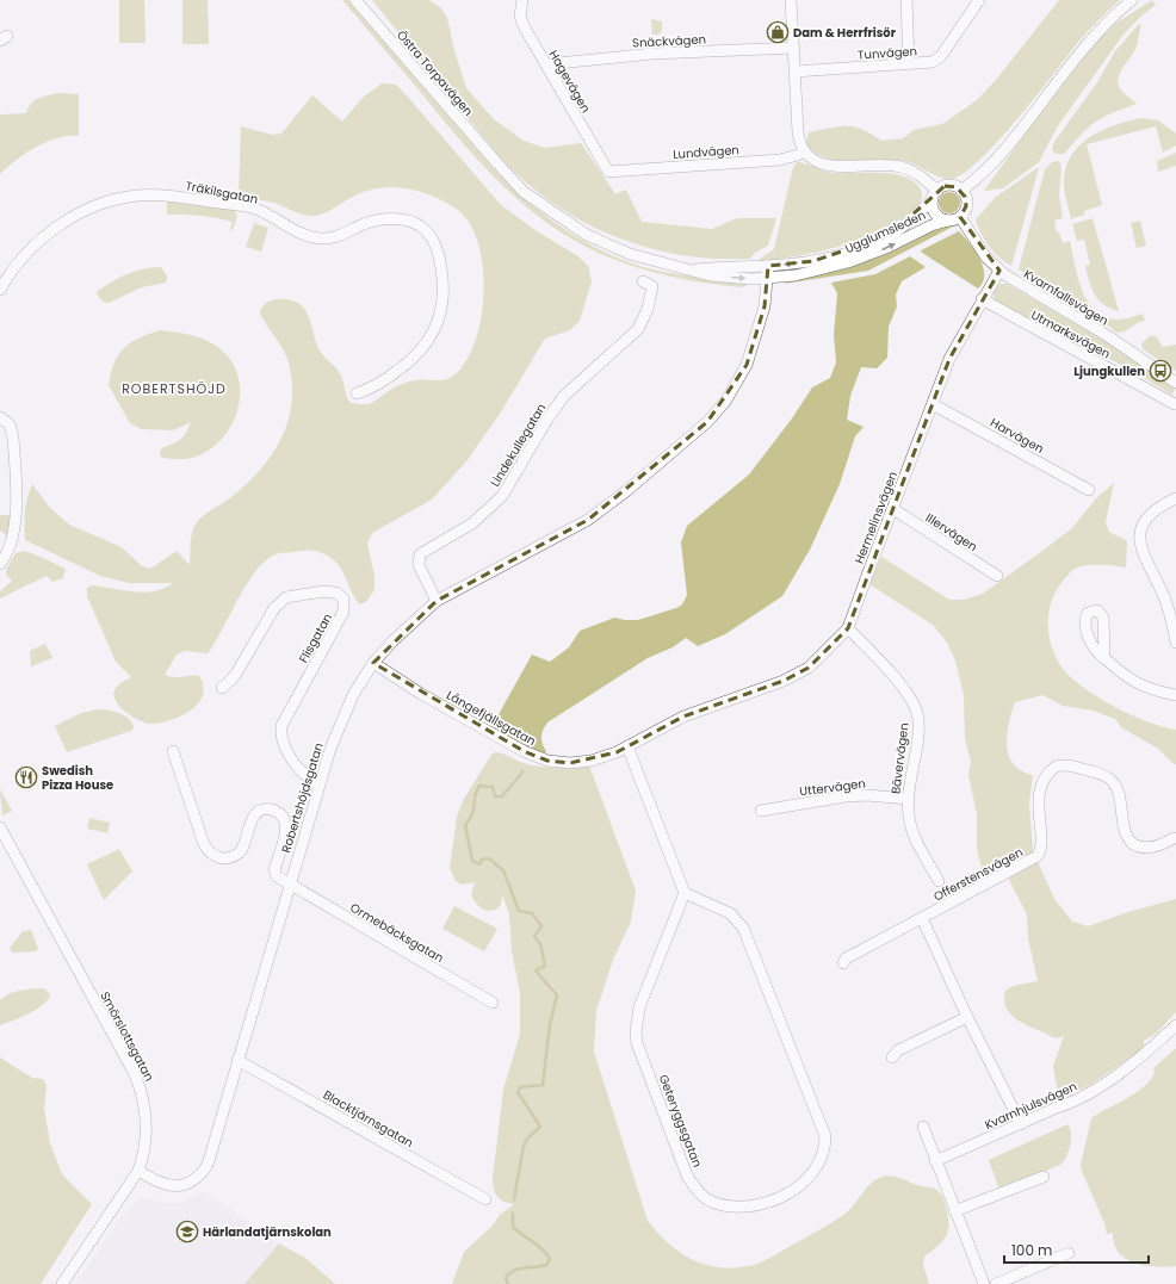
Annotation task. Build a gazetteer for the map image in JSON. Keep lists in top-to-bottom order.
{
  "streets": {
    "street": [
      "Snäckvägen",
      "Tunvägen",
      "Östra Torpavägen",
      "Hagevägen",
      "Lundvägen",
      "Träkilsgatan",
      "Ugglumsleden",
      "Kvarnfallsvägen",
      "Utmarksvägen",
      "Harvägen",
      "Lindekullegatan",
      "Hermelinsvägen",
      "Illervägen",
      "Flisgatan",
      "Långefjällsgatan",
      "Bävervägen",
      "Uttervägen",
      "Robertshöjdsgatan",
      "Offerstensvägen",
      "Ormebäcksgatan",
      "Smörslottsgatan",
      "Kvarnhjulsvägen",
      "Blacktjärnsgatan",
      "Geteryggsgatan"
    ]
  },
  "crossings": [
    ["Snäckvägen", "Hagevägen"],
    ["Östra Torpavägen", "Ugglumsleden"],
    ["Hagevägen", "Lundvägen"],
    ["Ugglumsleden", "Kvarnfallsvägen"],
    ["Ugglumsleden", "Robertshöjdsgatan"],
    ["Kvarnfallsvägen", "Hermelinsvägen"],
    ["Utmarksvägen", "Hermelinsvägen"],
    ["Harvägen", "Hermelinsvägen"],
    ["Lindekullegatan", "Robertshöjdsgatan"],
    ["Hermelinsvägen", "Illervägen"],
    ["Hermelinsvägen", "Långefjällsgatan"],
    ["Hermelinsvägen", "Bävervägen"],
    ["Flisgatan", "Robertshöjdsgatan"],
    ["Långefjällsgatan", "Robertshöjdsgatan"],
    ["Bävervägen", "Uttervägen"],
    ["Robertshöjdsgatan", "Ormebäcksgatan"],
    ["Robertshöjdsgatan", "Smörslottsgatan"],
    ["Robertshöjdsgatan", "Blacktjärnsgatan"]
  ],
  "districts": ["ROBERTSHÖJD"],
  "places": {
    "shop": ["Dam & Herrfrisör"],
    "bus stop": ["Ljungkullen"],
    "restaurant": ["Swedish Pizza House"],
    "school or university": ["Härlandatjärnskolan"]
  },
  "scale_bar": "100 m"
}
